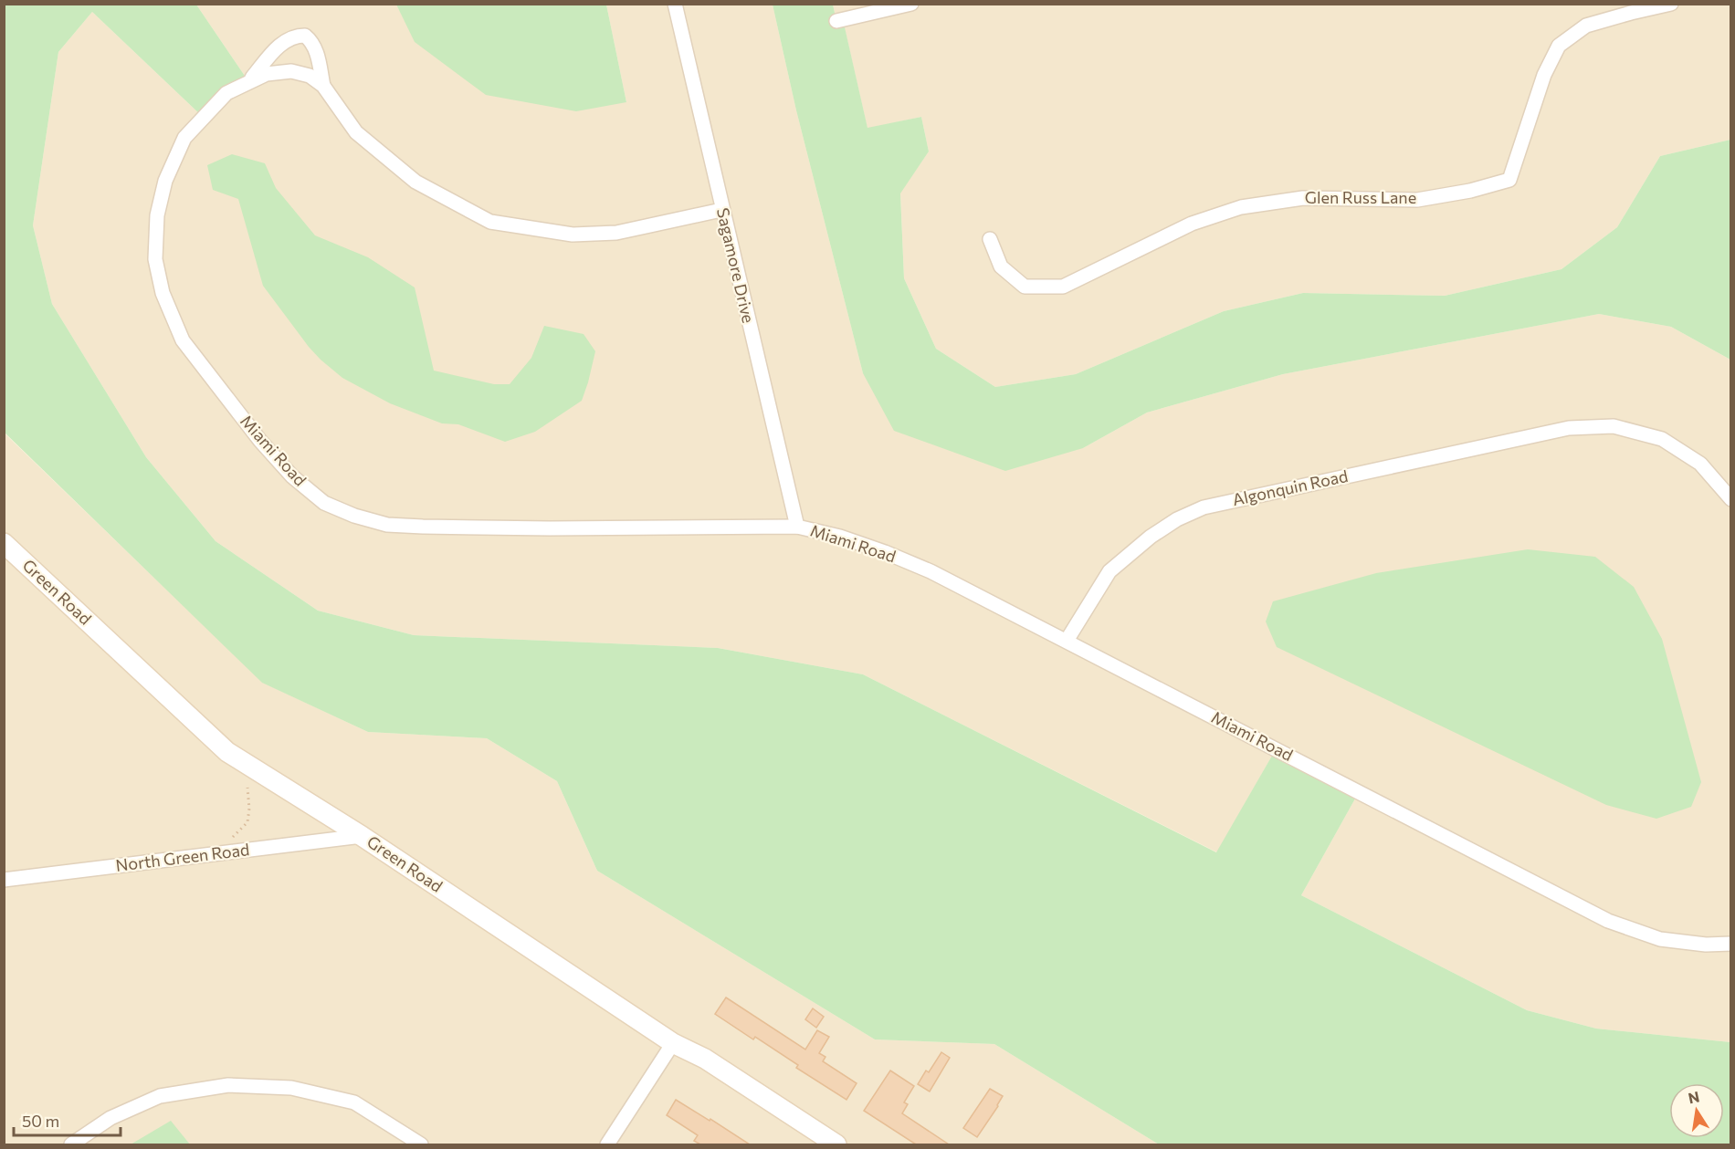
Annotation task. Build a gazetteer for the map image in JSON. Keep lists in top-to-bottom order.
{
  "streets": {
    "main road": ["Green Road"],
    "street": [
      "Glen Russ Lane",
      "Sagamore Drive",
      "Miami Road",
      "Algonquin Road",
      "North Green Road"
    ]
  },
  "crossings": [
    ["Sagamore Drive", "Miami Road"],
    ["Miami Road", "Algonquin Road"],
    ["Green Road", "North Green Road"]
  ],
  "scale_bar": "50 m",
  "north": "top"
}
